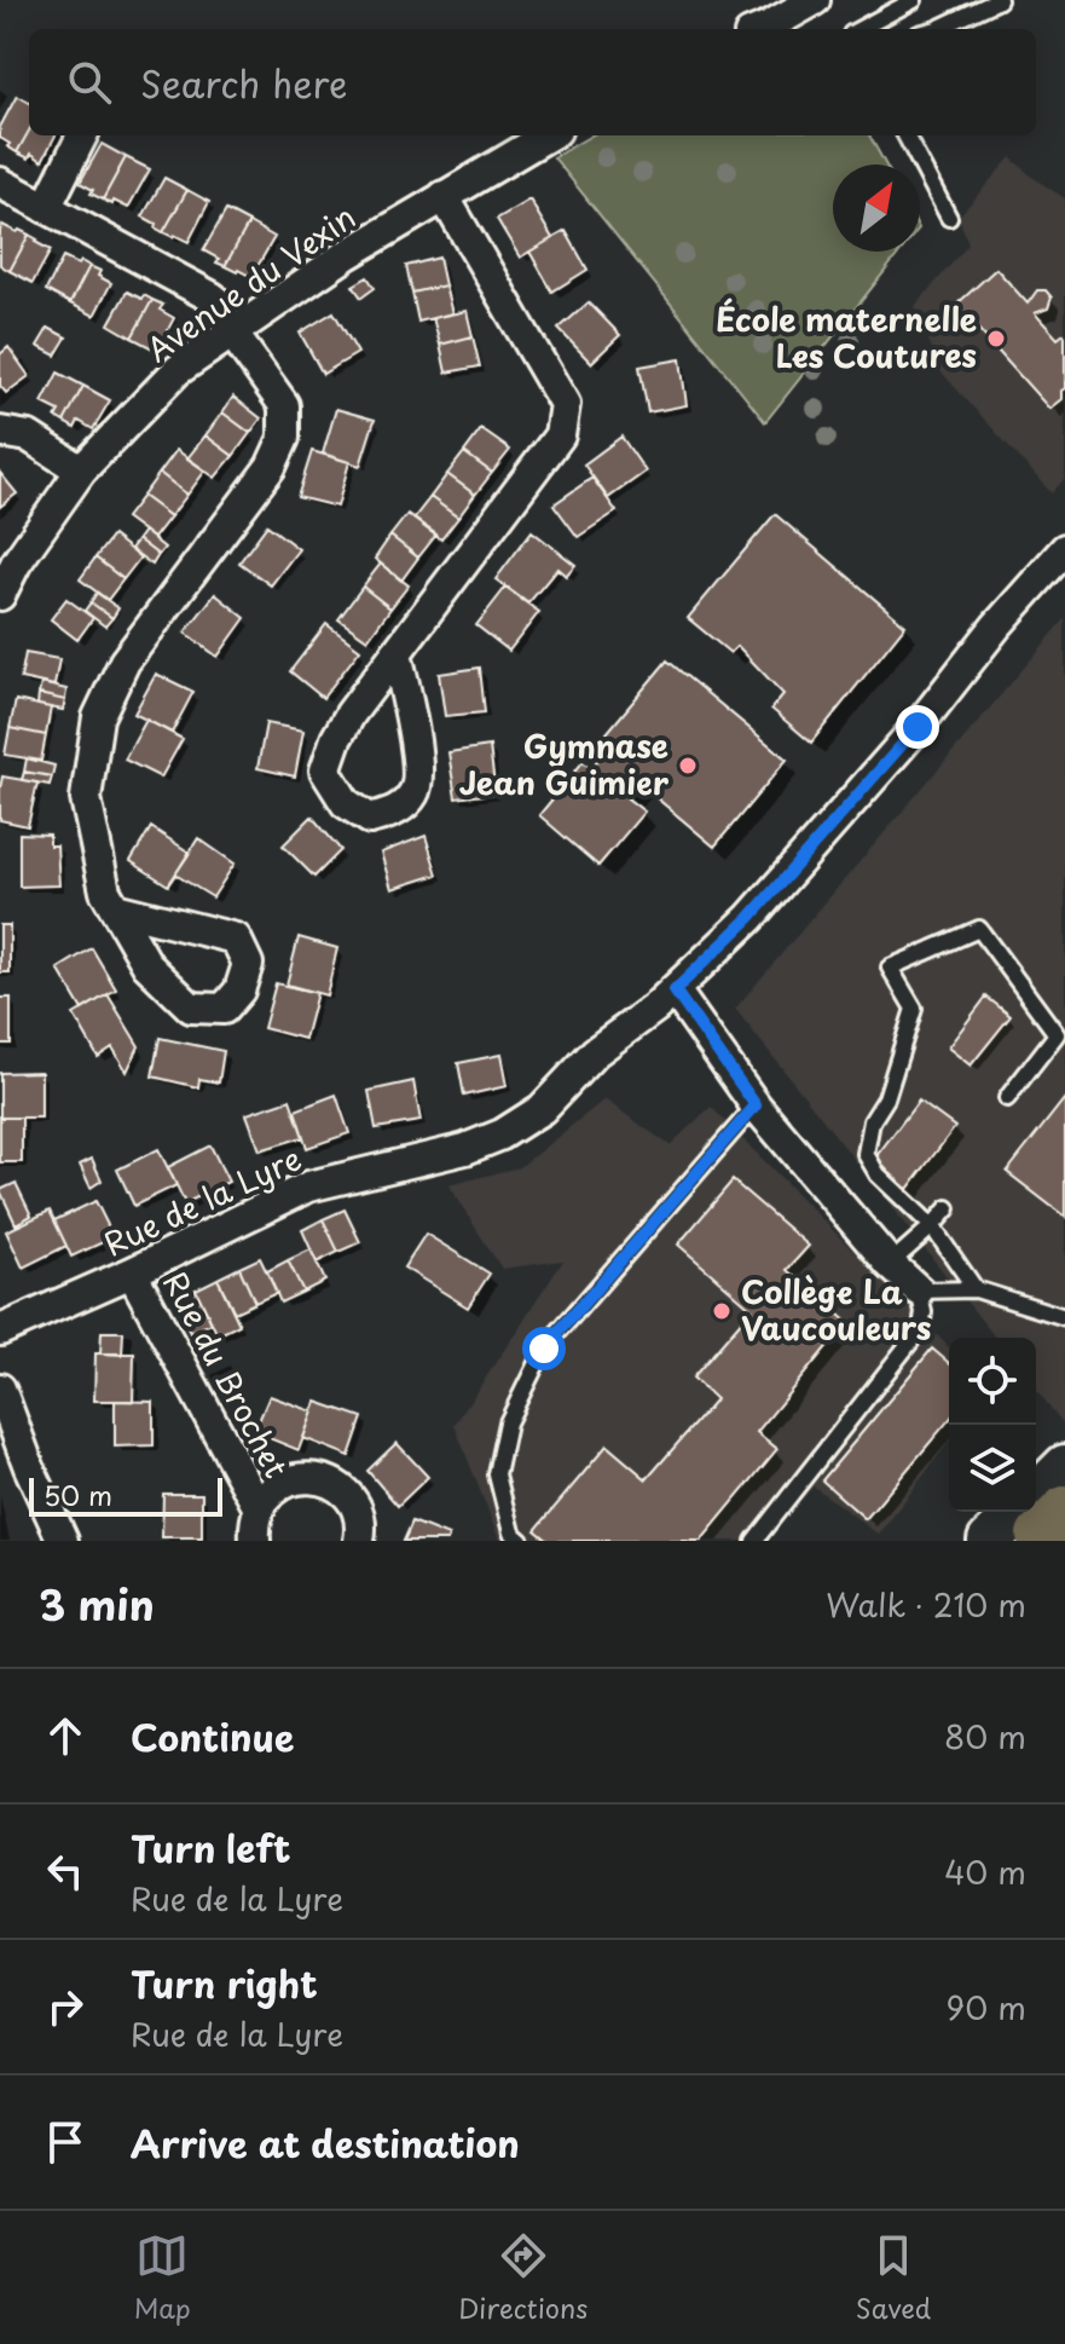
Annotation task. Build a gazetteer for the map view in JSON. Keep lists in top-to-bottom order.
{
  "streets": {
    "street": ["Avenue du Vexin", "Rue de la Lyre", "Rue du Brochet"]
  },
  "crossings": [
    ["Rue de la Lyre", "Rue du Brochet"]
  ],
  "places": ["École maternelle Les Coutures", "Gymnase Jean Guimier", "Collège La Vaucouleurs"],
  "scale_bar": "50 m",
  "north": "top right",
  "page": {
    "search": "Search here",
    "scale": "50 m",
    "heading": ["3 min", "Walk · 210 m"],
    "list": [
      ["Continue", "80 m"],
      ["Turn left", "Rue de la Lyre", "40 m"],
      ["Turn right", "Rue de la Lyre", "90 m"],
      "Arrive at destination"
    ],
    "nav": ["Map", "Directions", "Saved"]
  }
}
